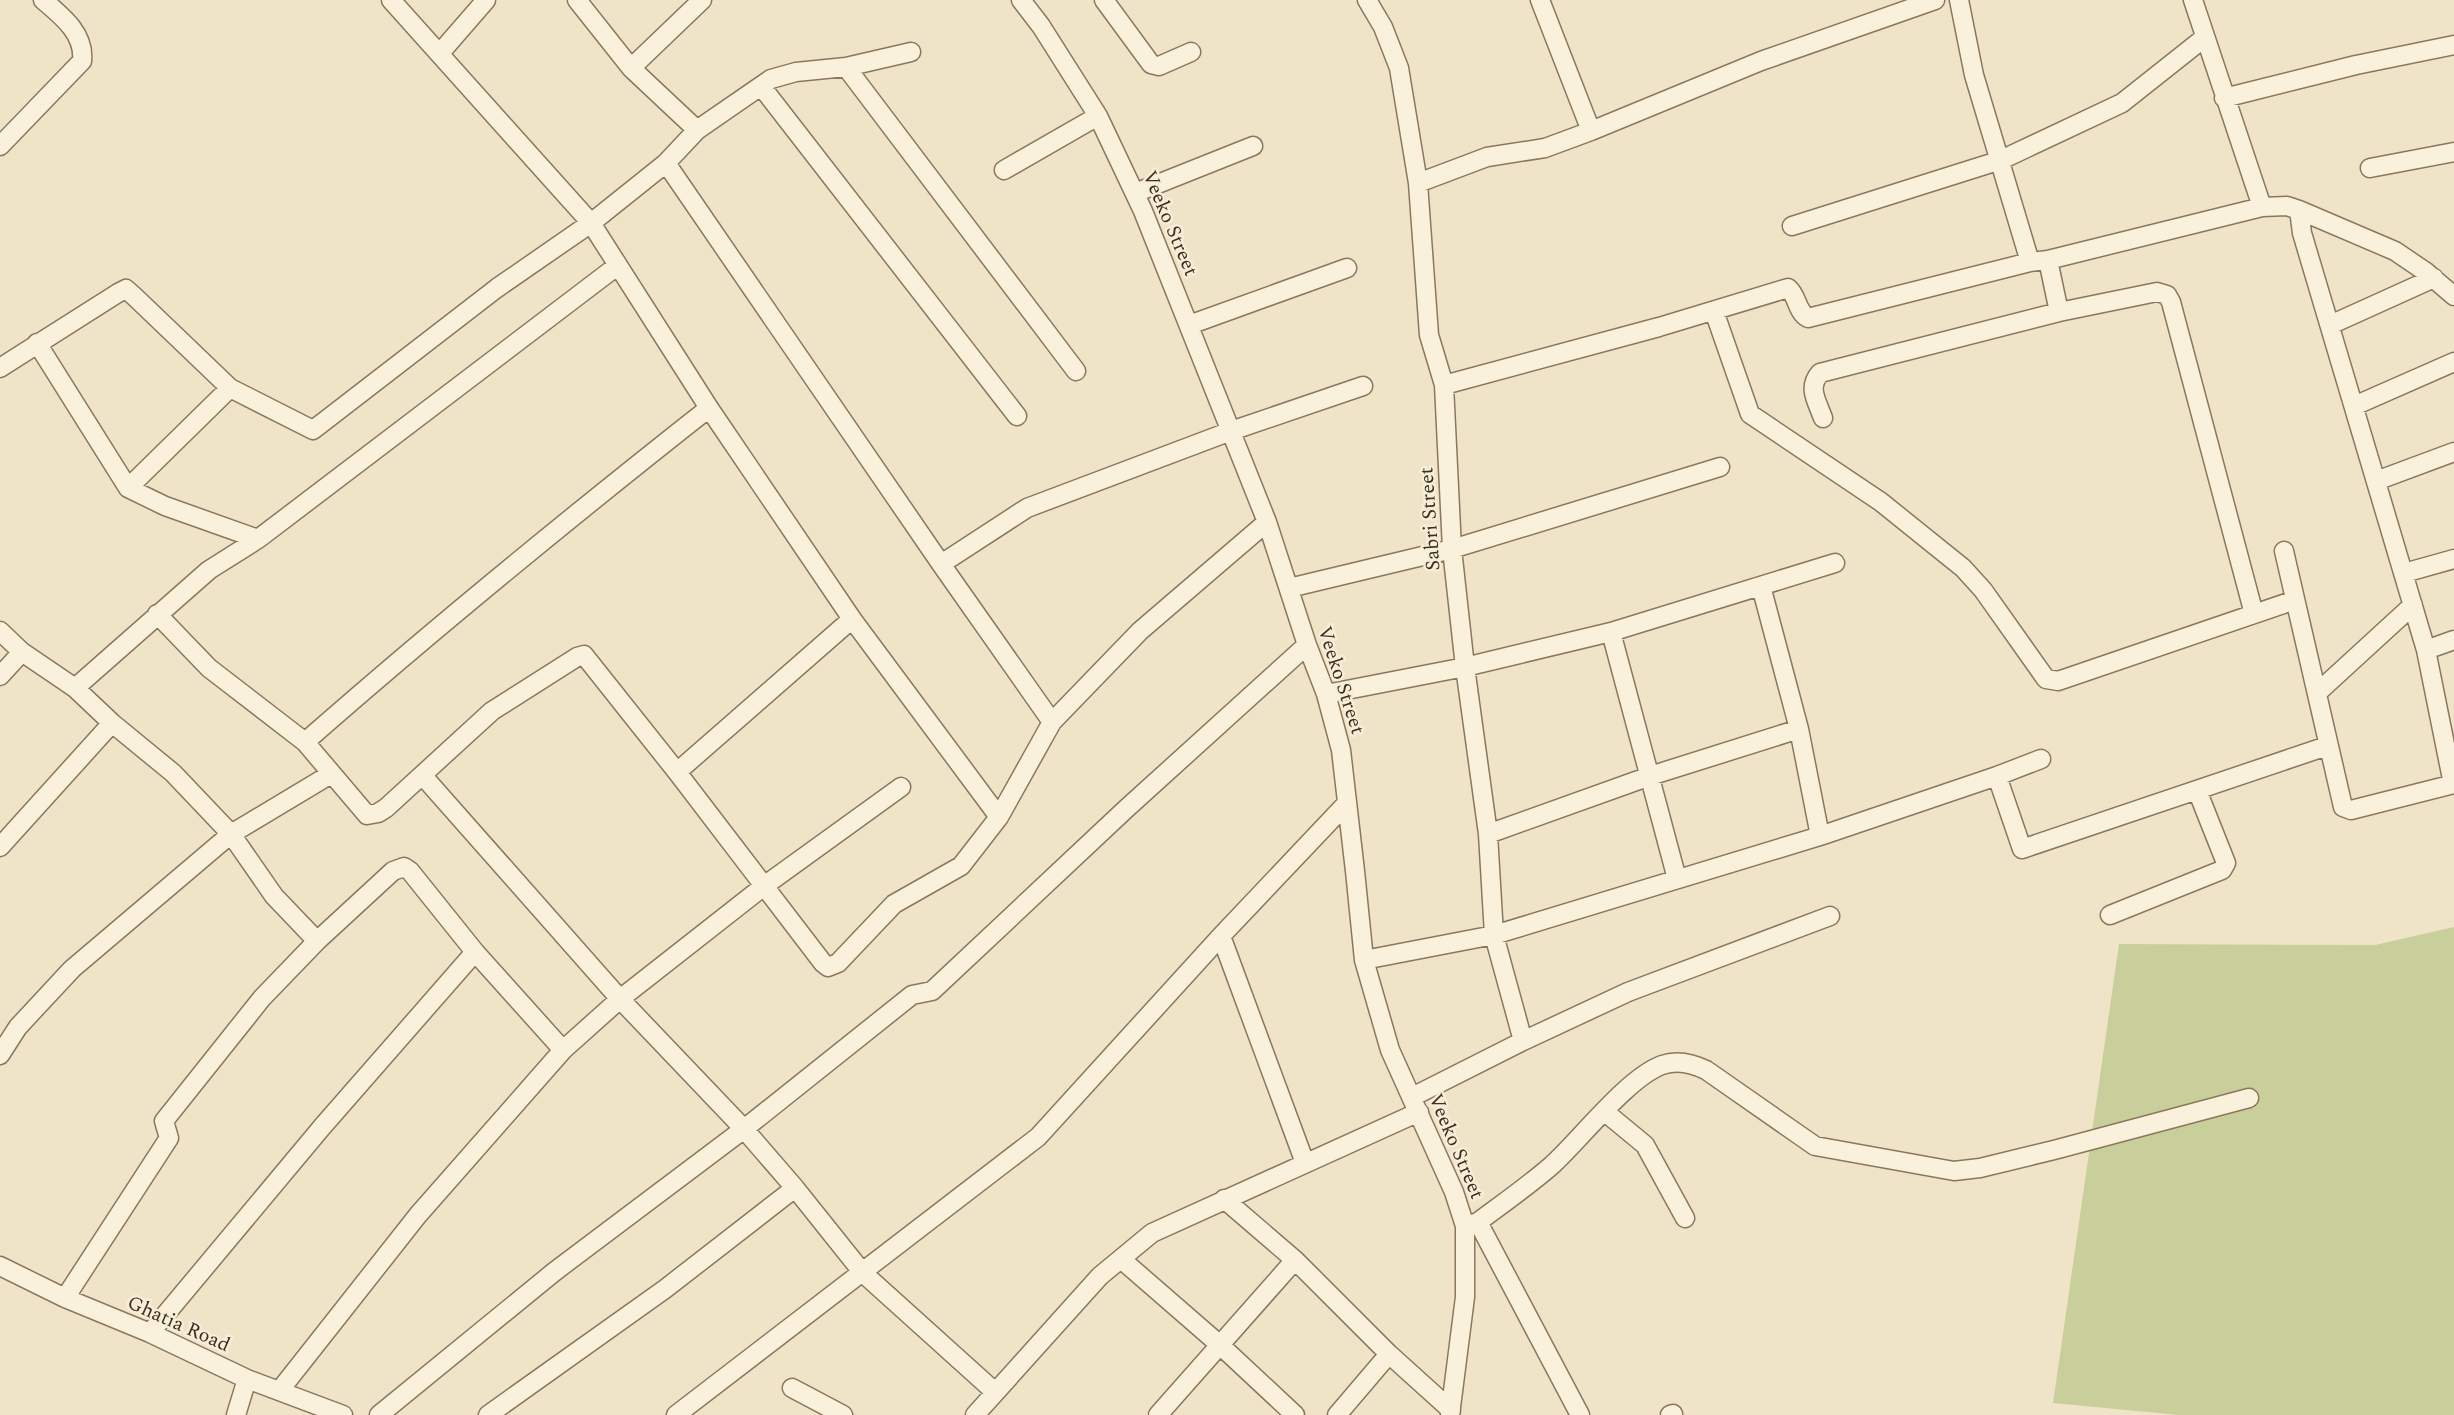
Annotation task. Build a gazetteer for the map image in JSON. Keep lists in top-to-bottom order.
{
  "streets": {
    "street": ["Veeko Street", "Sabri Street", "Ghatia Road"]
  }
}
